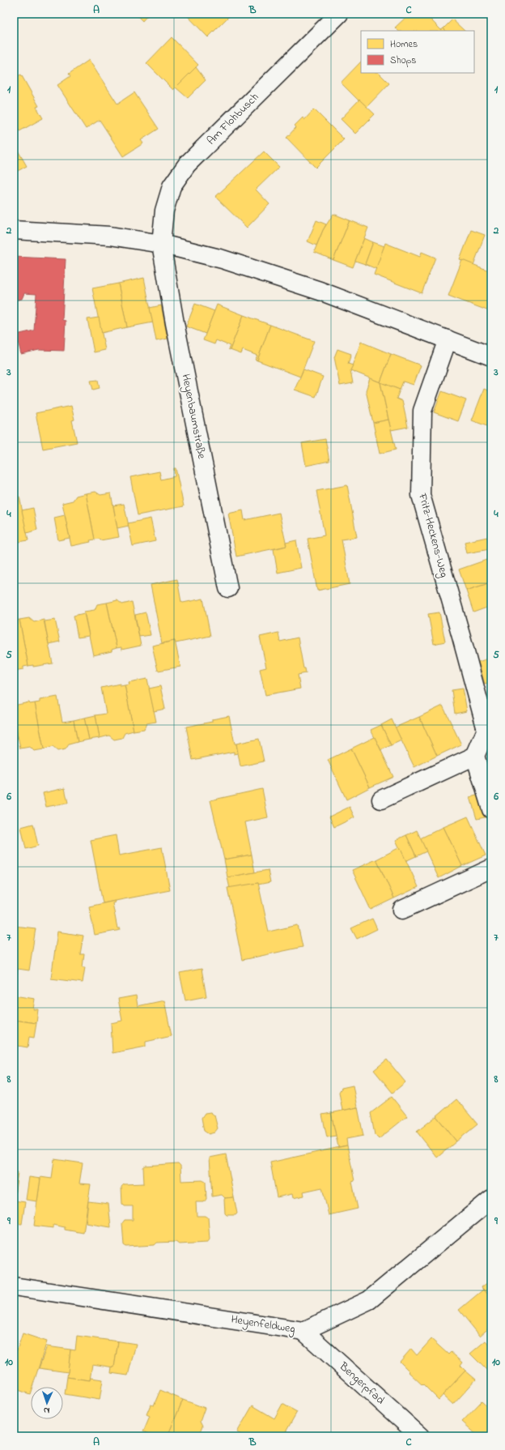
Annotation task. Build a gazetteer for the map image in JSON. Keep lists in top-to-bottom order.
{
  "streets": {
    "street": [
      "Am Flohbusch",
      "Heyenbaumstraße",
      "Fritz-Heckens-Weg",
      "Heyenfeldweg",
      "Bengerpfad"
    ]
  },
  "crossings": [
    ["Am Flohbusch", "Heyenbaumstraße"],
    ["Heyenfeldweg", "Bengerpfad"]
  ],
  "legend": ["Homes", "Shops"],
  "north": "bottom",
  "grid": {
    "columns": ["A", "B", "C"],
    "rows": [
      "1",
      "2",
      "3",
      "4",
      "5",
      "6",
      "7",
      "8",
      "9",
      "10"
    ]
  }
}
